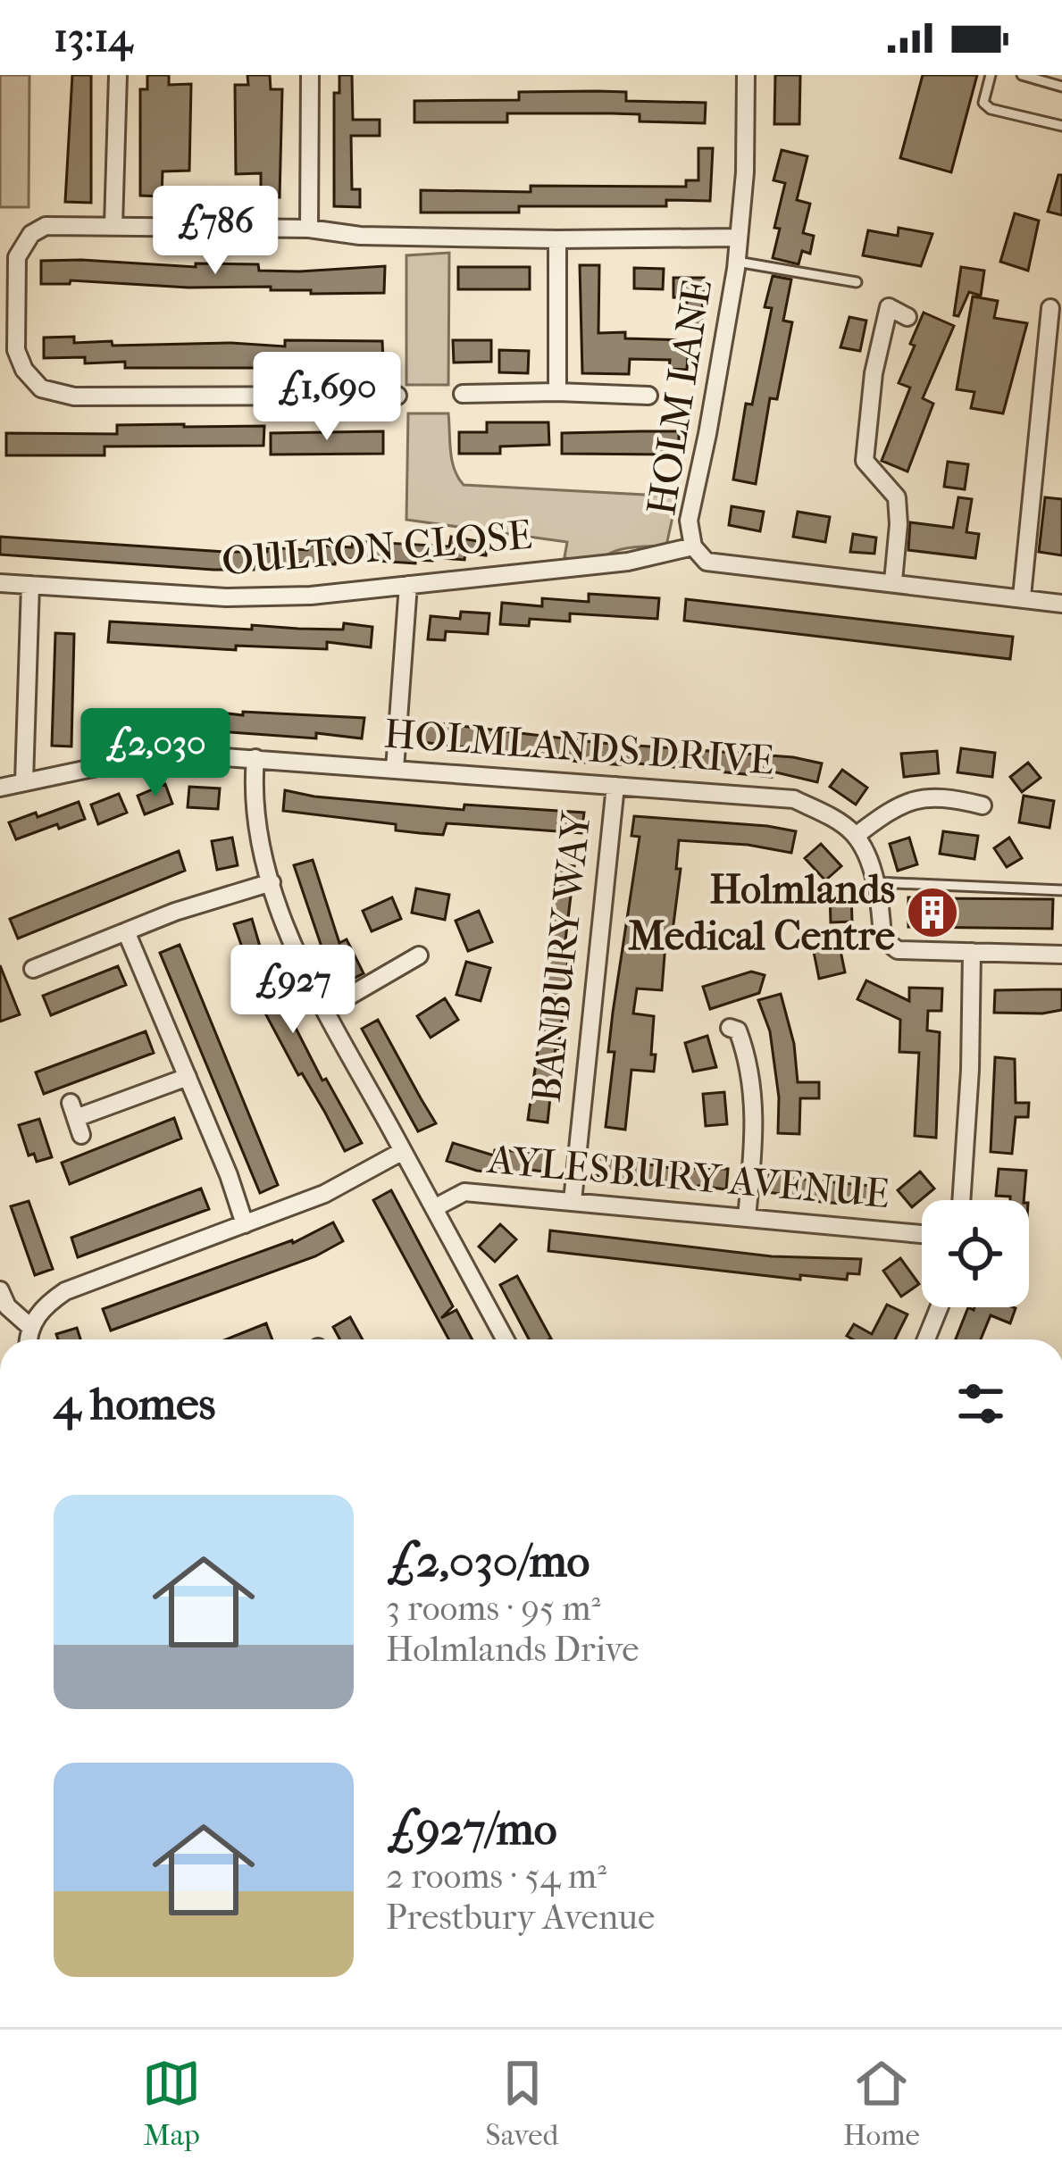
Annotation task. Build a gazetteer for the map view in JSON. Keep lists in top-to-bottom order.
{
  "streets": {
    "street": [
      "HOLM LANE",
      "OULTON CLOSE",
      "HOLMLANDS DRIVE",
      "BANBURY WAY",
      "AYLESBURY AVENUE"
    ]
  },
  "crossings": [
    ["HOLM LANE", "OULTON CLOSE"],
    ["HOLMLANDS DRIVE", "BANBURY WAY"],
    ["BANBURY WAY", "AYLESBURY AVENUE"]
  ],
  "places": {
    "building": ["Holmlands Medical Centre"]
  },
  "page": {
    "status": "13:14",
    "price": [
      "£786",
      "£1,690",
      "£2,030",
      "£927"
    ],
    "heading": "4 homes",
    "list": [
      {
        "name": "£2,030/mo",
        "note": "3 rooms · 95 m² · Holmlands Drive"
      },
      {
        "name": "£927/mo",
        "note": "2 rooms · 54 m² · Prestbury Avenue"
      }
    ],
    "tabs": ["Map", "Saved", "Home"]
  }
}
